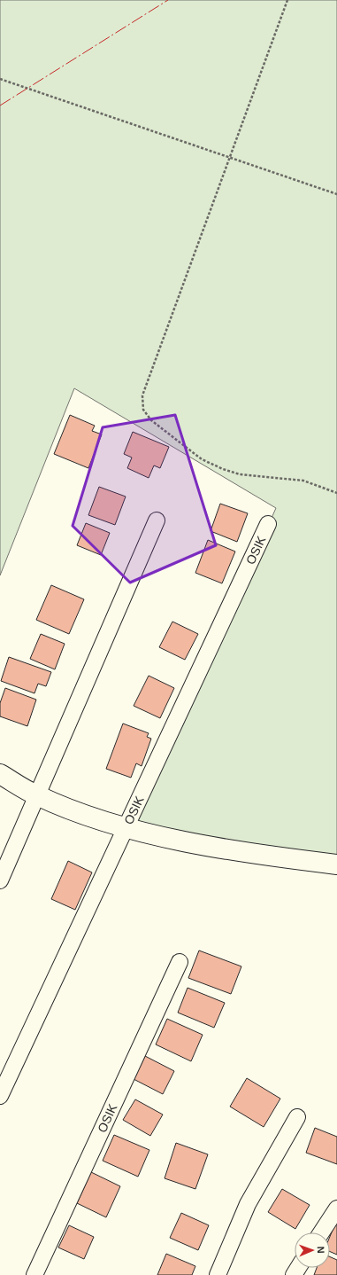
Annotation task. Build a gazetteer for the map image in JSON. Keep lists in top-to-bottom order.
{
  "streets": {
    "street": ["OSIK"]
  },
  "north": "right"
}
